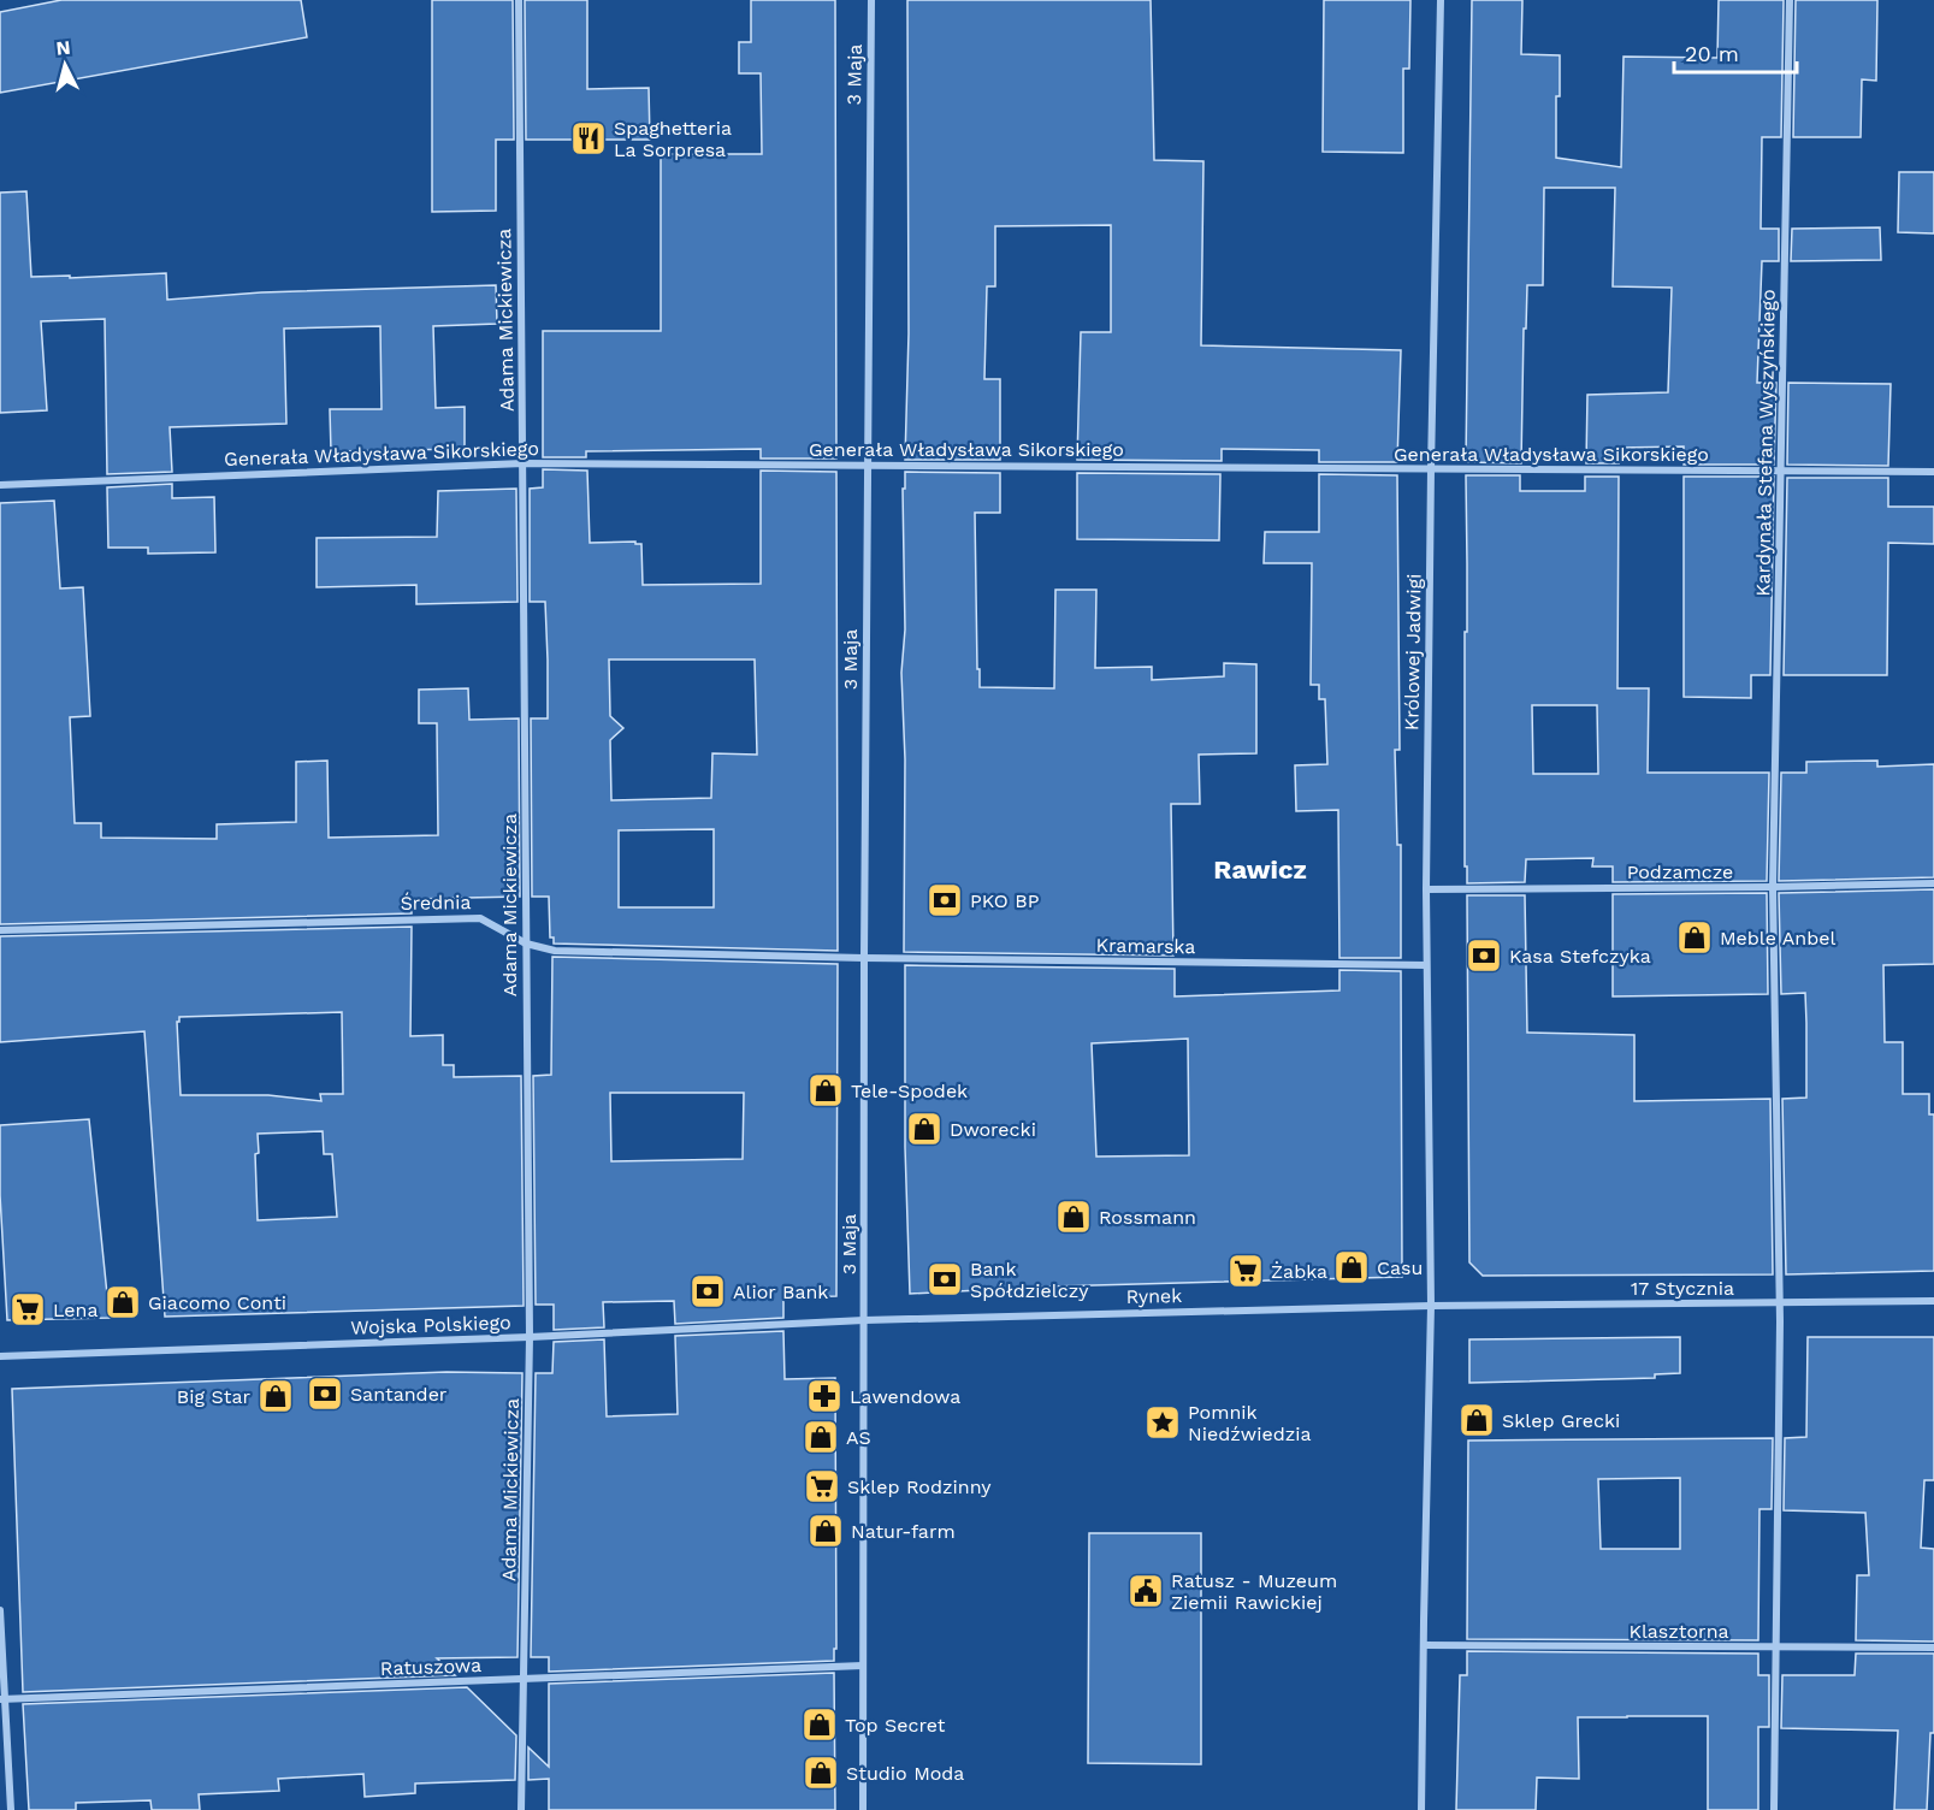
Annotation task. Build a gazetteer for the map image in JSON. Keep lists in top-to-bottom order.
{
  "streets": {
    "street": [
      "3 Maja",
      "Adama Mickiewicza",
      "Kardynała Stefana Wyszyńskiego",
      "Generała Władysława Sikorskiego",
      "Królowej Jadwigi",
      "Podzamcze",
      "Średnia",
      "Kramarska",
      "17 Stycznia",
      "Rynek",
      "Wojska Polskiego",
      "Klasztorna",
      "Ratuszowa"
    ]
  },
  "crossings": [
    ["3 Maja", "Generała Władysława Sikorskiego"],
    ["3 Maja", "Średnia"],
    ["3 Maja", "Kramarska"],
    ["3 Maja", "Rynek"],
    ["3 Maja", "Wojska Polskiego"],
    ["Adama Mickiewicza", "Generała Władysława Sikorskiego"],
    ["Adama Mickiewicza", "Średnia"],
    ["Adama Mickiewicza", "Wojska Polskiego"],
    ["Adama Mickiewicza", "Ratuszowa"],
    ["Kardynała Stefana Wyszyńskiego", "Generała Władysława Sikorskiego"],
    ["Kardynała Stefana Wyszyńskiego", "Podzamcze"],
    ["Kardynała Stefana Wyszyńskiego", "17 Stycznia"],
    ["Kardynała Stefana Wyszyńskiego", "Klasztorna"],
    ["Generała Władysława Sikorskiego", "Królowej Jadwigi"],
    ["Królowej Jadwigi", "Podzamcze"],
    ["Królowej Jadwigi", "Kramarska"],
    ["Królowej Jadwigi", "17 Stycznia"],
    ["Królowej Jadwigi", "Rynek"],
    ["Średnia", "Kramarska"],
    ["17 Stycznia", "Rynek"],
    ["Rynek", "Wojska Polskiego"]
  ],
  "districts": ["Rawicz"],
  "places": {
    "restaurant": ["Spaghetteria La Sorpresa"],
    "bank": [
      "PKO BP",
      "Kasa Stefczyka",
      "Bank Spółdzielczy",
      "Alior Bank",
      "Santander"
    ],
    "shop": [
      "Meble Anbel",
      "Tele-Spodek",
      "Dworecki",
      "Rossmann",
      "Casu",
      "Giacomo Conti",
      "Big Star",
      "Sklep Grecki",
      "AS",
      "Natur-farm",
      "Top Secret",
      "Studio Moda"
    ],
    "supermarket": ["Żabka", "Lena", "Sklep Rodzinny"],
    "pharmacy": ["Lawendowa"],
    "place": ["Pomnik Niedźwiedzia"],
    "public building": ["Ratusz - Muzeum Ziemii Rawickiej"]
  },
  "scale_bar": "20 m",
  "north": "top"
}
